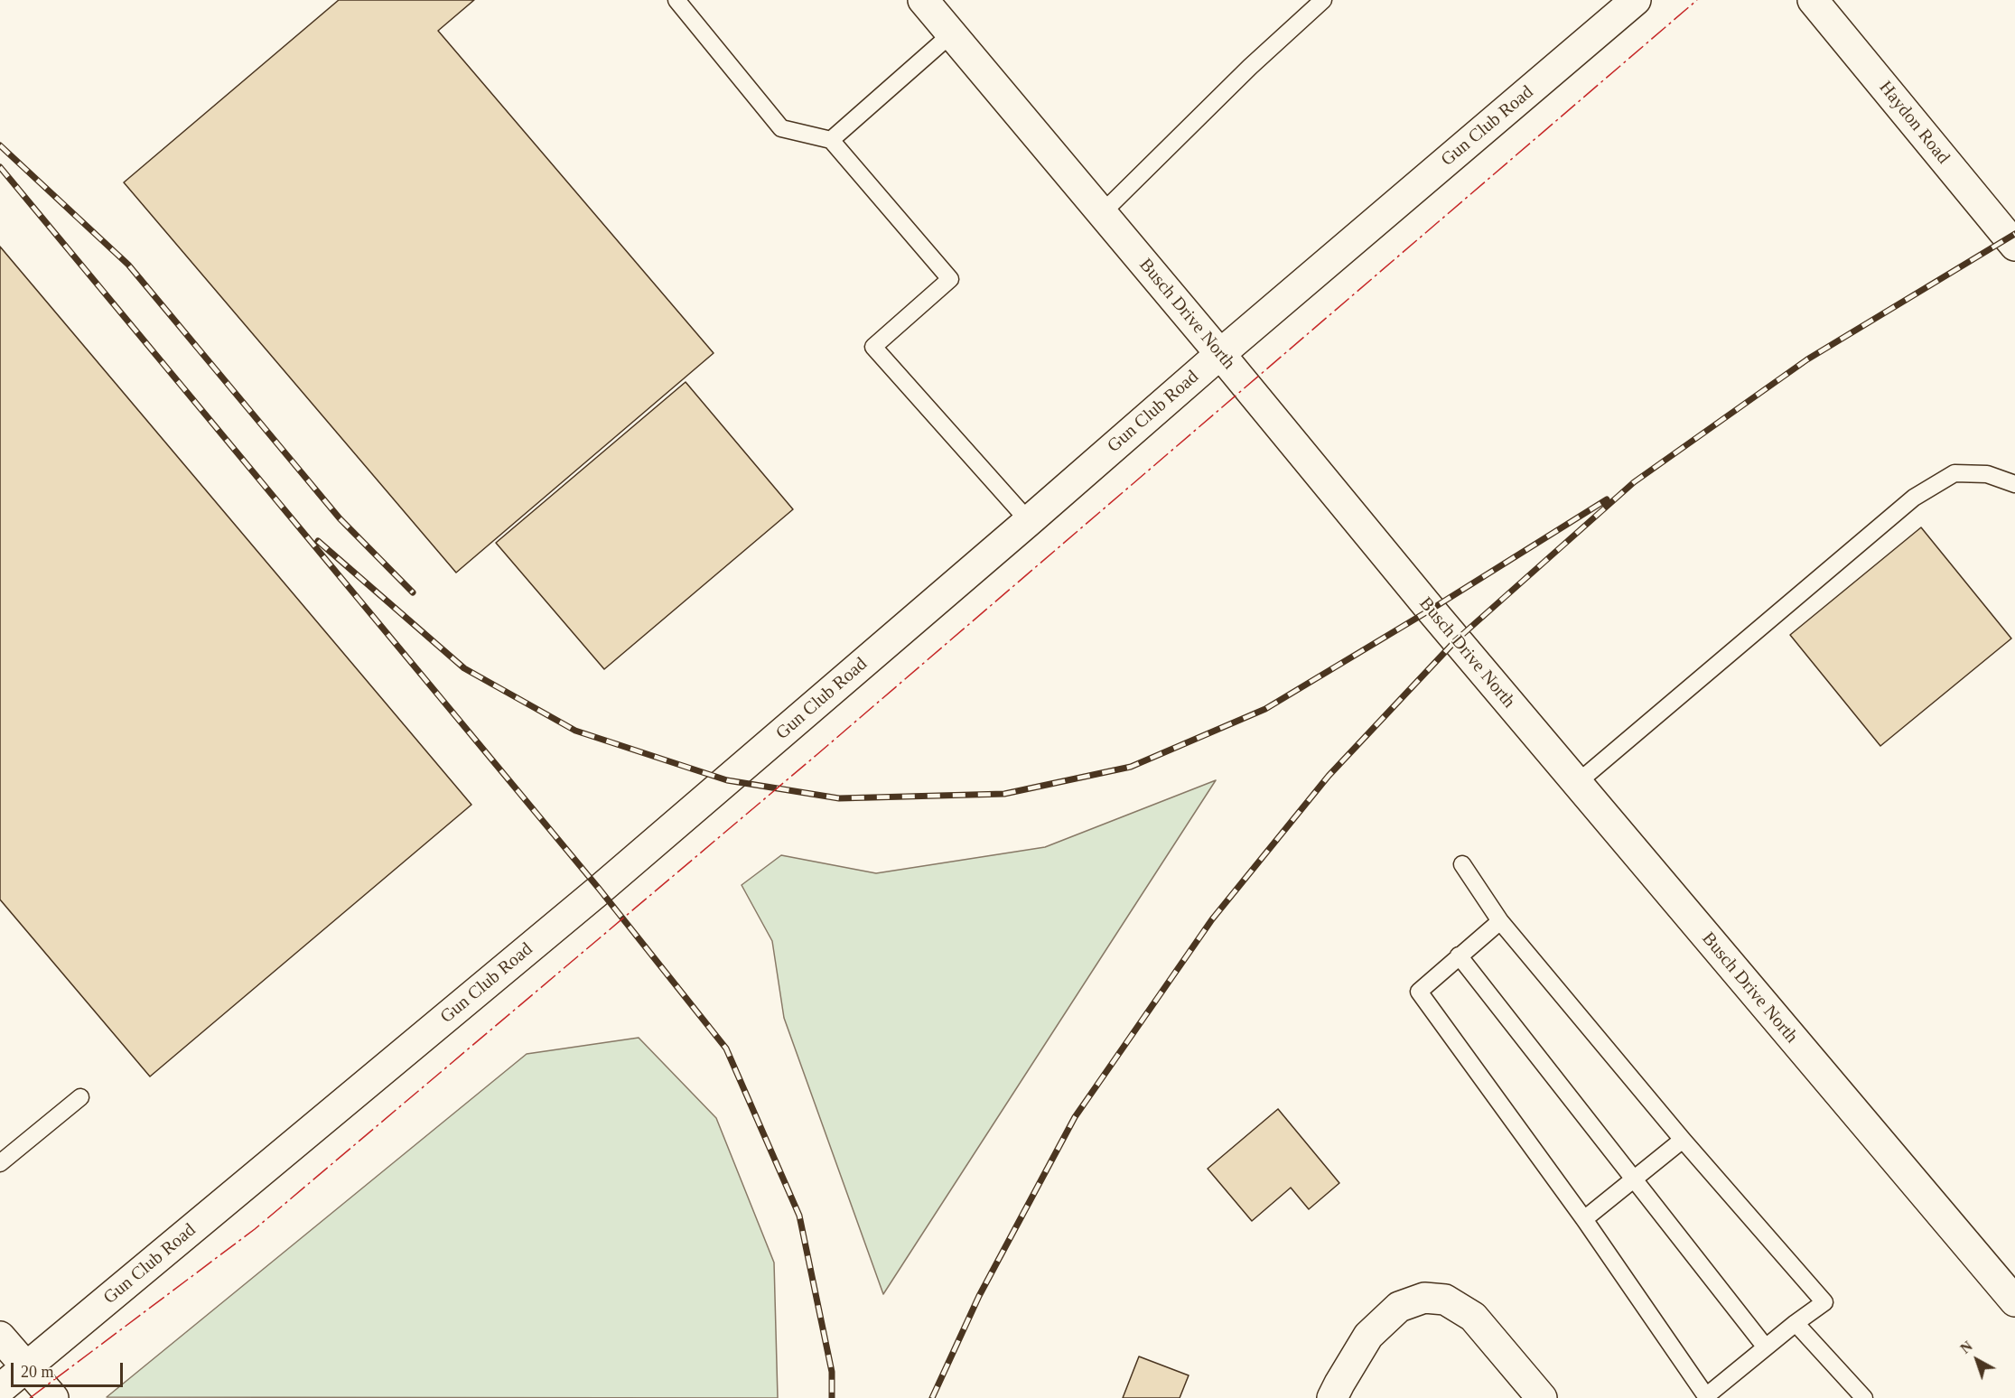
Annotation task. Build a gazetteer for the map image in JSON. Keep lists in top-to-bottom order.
{
  "streets": {
    "street": ["Haydon Road", "Gun Club Road", "Busch Drive North"]
  },
  "crossings": [
    ["Gun Club Road", "Busch Drive North"]
  ],
  "scale_bar": "20 m",
  "north": "top left"
}
